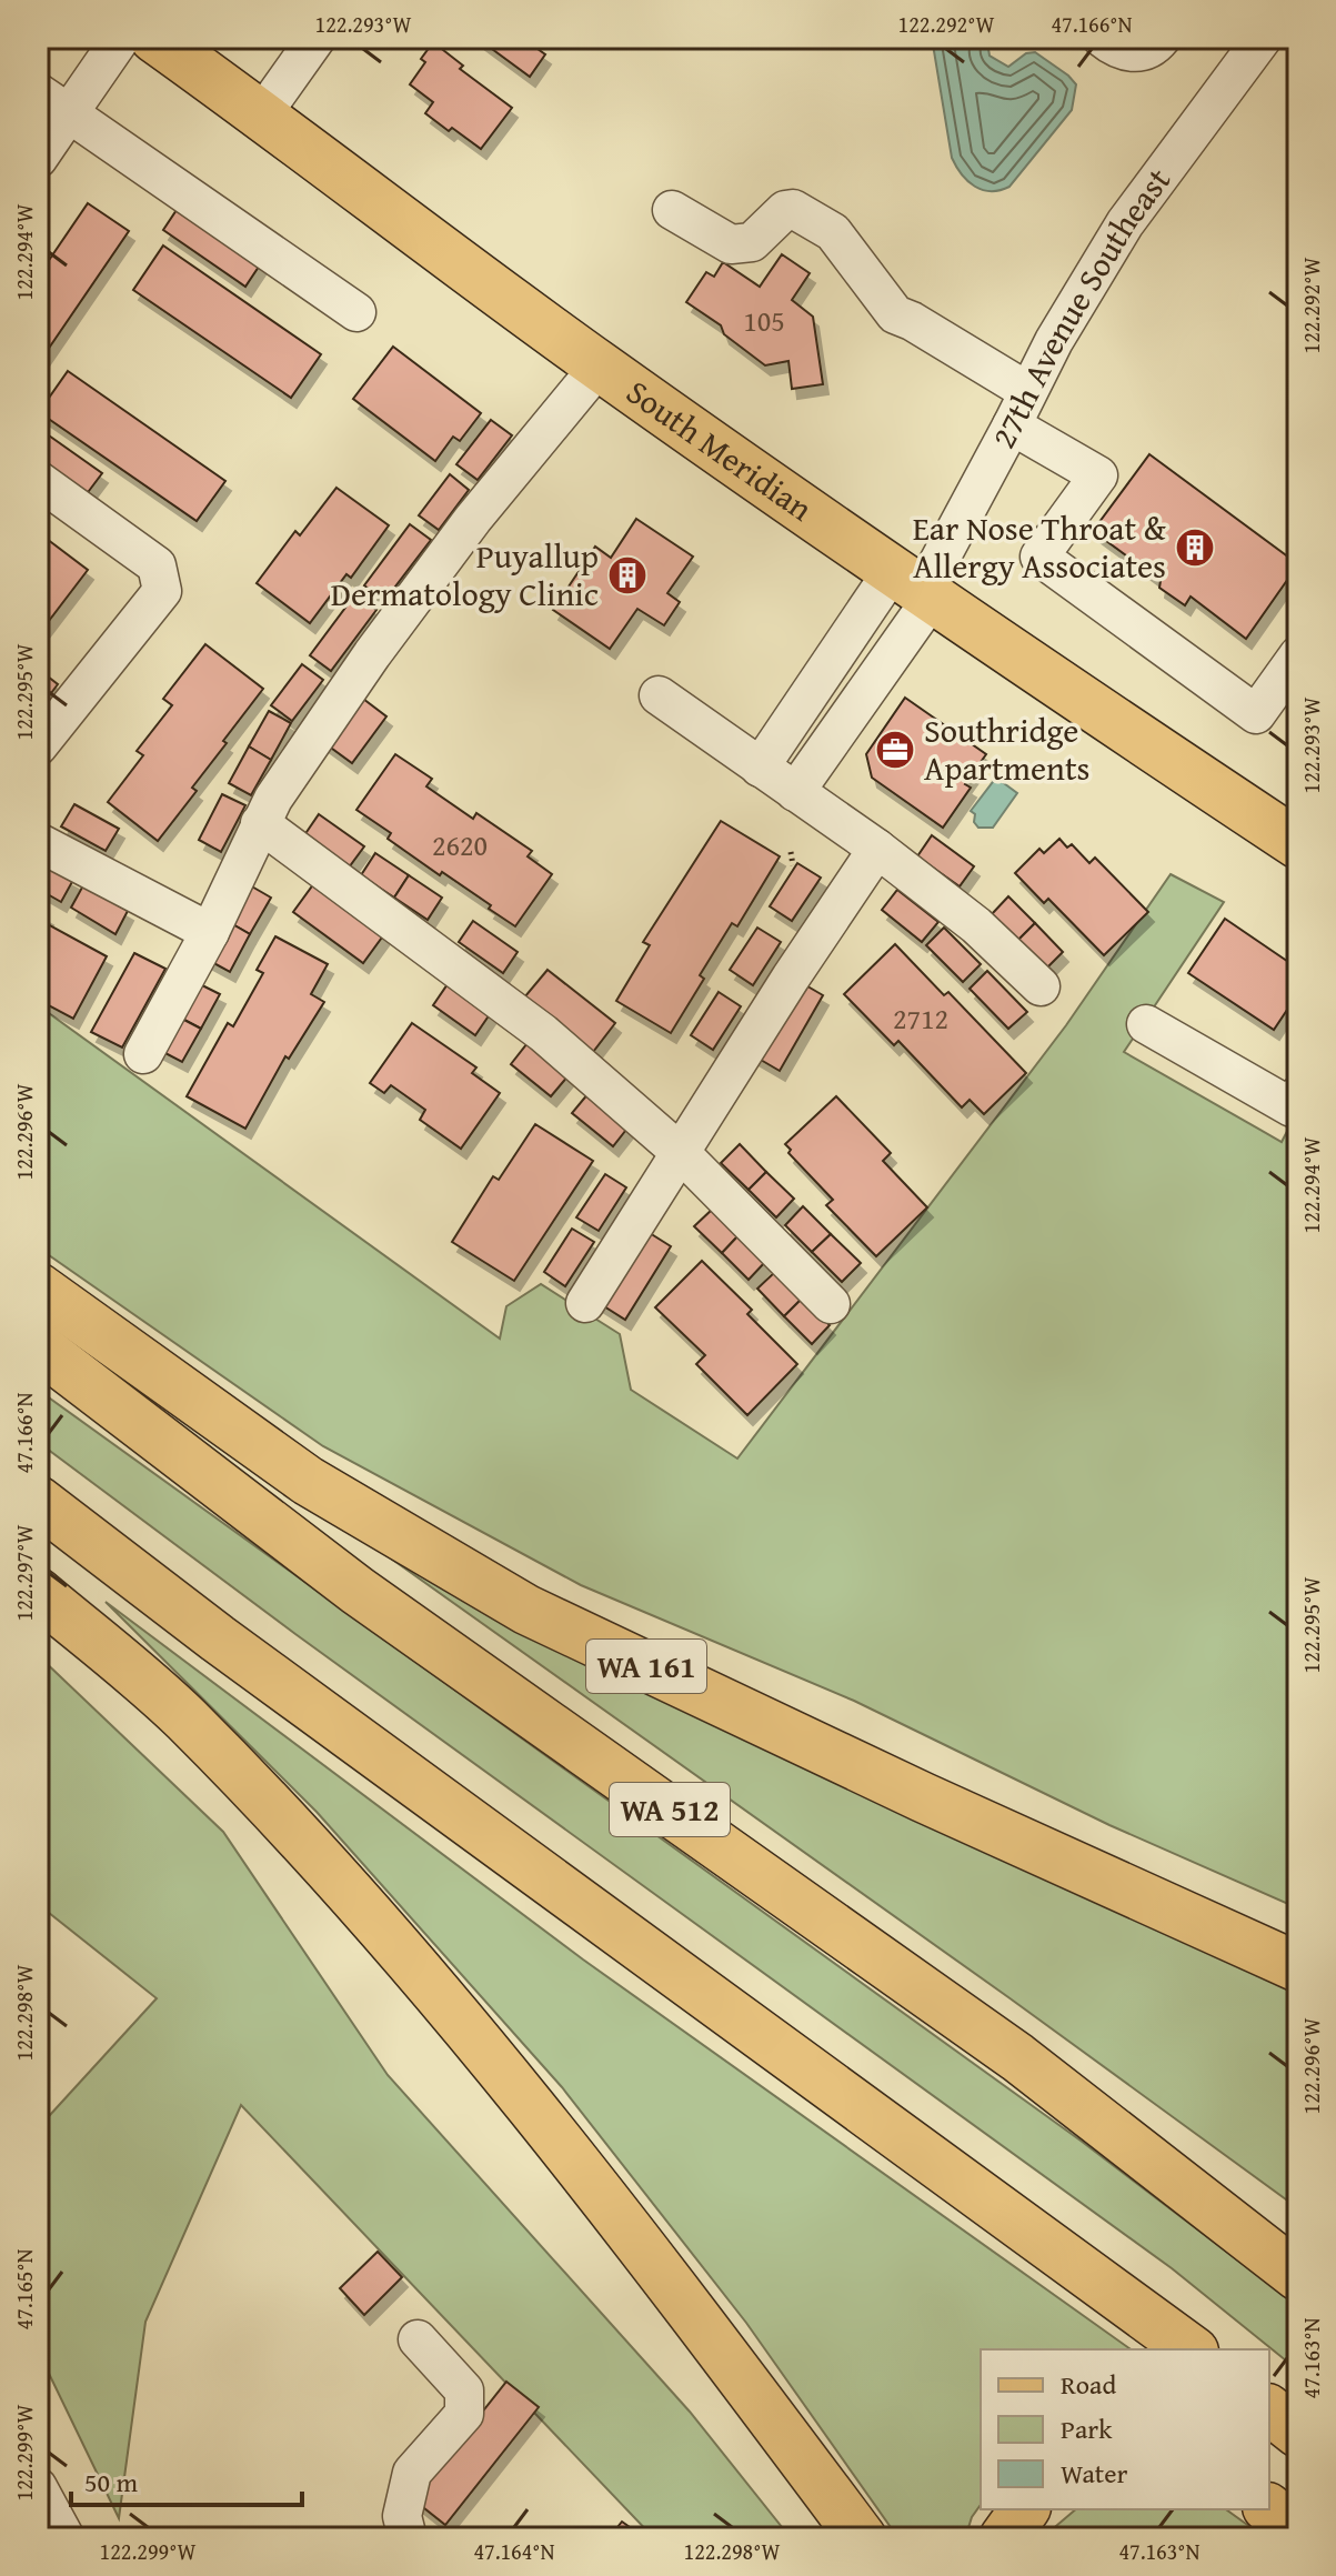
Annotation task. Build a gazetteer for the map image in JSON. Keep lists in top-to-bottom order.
{
  "streets": {
    "main road": ["South Meridian", "WA 161", "WA 512"],
    "street": ["27th Avenue Southeast"]
  },
  "crossings": [
    ["27th Avenue Southeast", "South Meridian"]
  ],
  "places": {
    "building": ["Ear Nose Throat & Allergy Associates", "Puyallup Dermatology Clinic"],
    "office": ["Southridge Apartments"]
  },
  "house_numbers": ["105", "2620", "2712"],
  "legend": ["Road", "Park", "Water"],
  "scale_bar": "50 m",
  "coordinates": [
    "122.293°W",
    "122.292°W",
    "47.166°N",
    "122.294°W",
    "122.295°W",
    "122.296°W",
    "122.297°W",
    "122.298°W",
    "47.165°N",
    "47.163°N",
    "122.299°W",
    "47.164°N"
  ]
}
